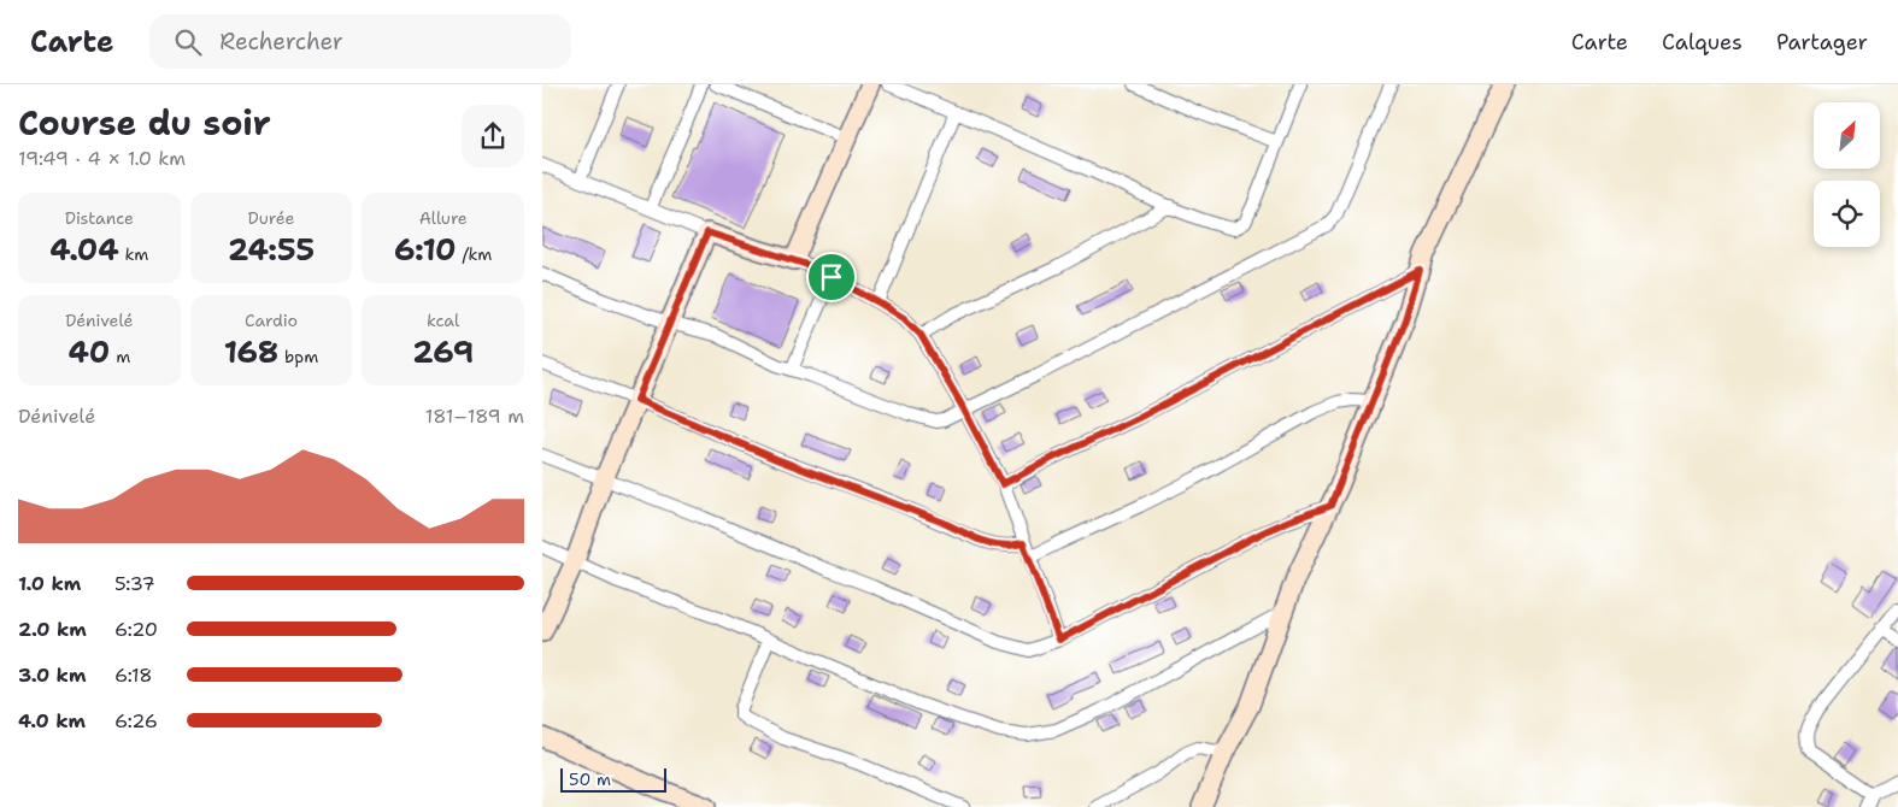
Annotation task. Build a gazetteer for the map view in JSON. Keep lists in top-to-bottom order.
{
  "scale_bar": "50 m",
  "north": "top right",
  "page": {
    "header": "Carte",
    "search": "Rechercher",
    "nav": ["Carte", "Calques", "Partager"],
    "heading": ["Course du soir", "19:49 · 4 × 1.0 km"],
    "stats": [
      ["Distance", "4.04 km"],
      ["Durée", "24:55"],
      ["Allure", "6:10 /km"],
      ["Dénivelé", "40 m"],
      ["Cardio", "168 bpm"],
      ["kcal", "269"]
    ],
    "chart": ["Dénivelé", "181–189 m"],
    "list": [
      {
        "name": "1.0 km",
        "note": "5:37"
      },
      {
        "name": "2.0 km",
        "note": "6:20"
      },
      {
        "name": "3.0 km",
        "note": "6:18"
      },
      {
        "name": "4.0 km",
        "note": "6:26"
      }
    ],
    "scale": "50 m"
  }
}
